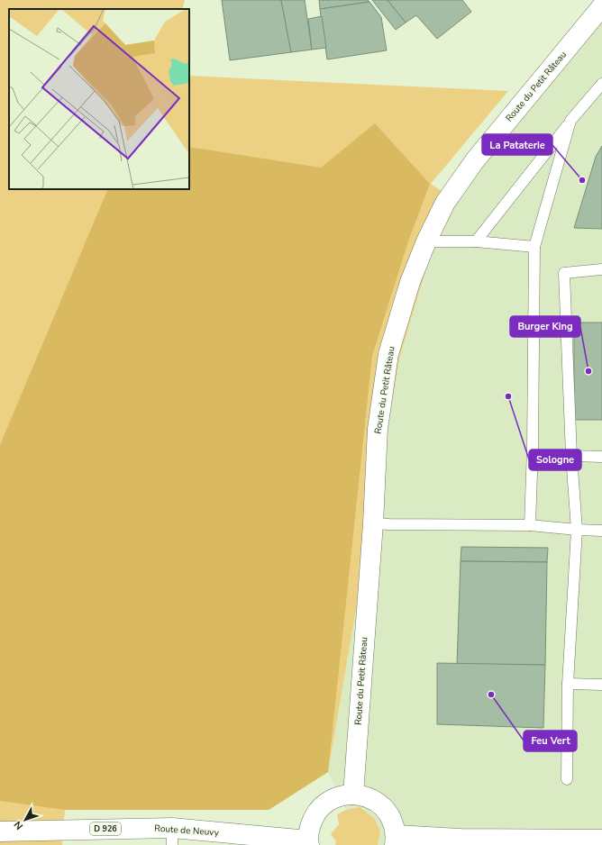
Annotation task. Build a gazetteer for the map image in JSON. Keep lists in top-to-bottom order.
{
  "streets": {
    "street": ["Route du Petit Râteau", "D 926", "Route de Neuvy"]
  },
  "places": [
    "La Pataterie",
    "Burger King",
    "Sologne",
    "Feu Vert"
  ],
  "north": "bottom left"
}
